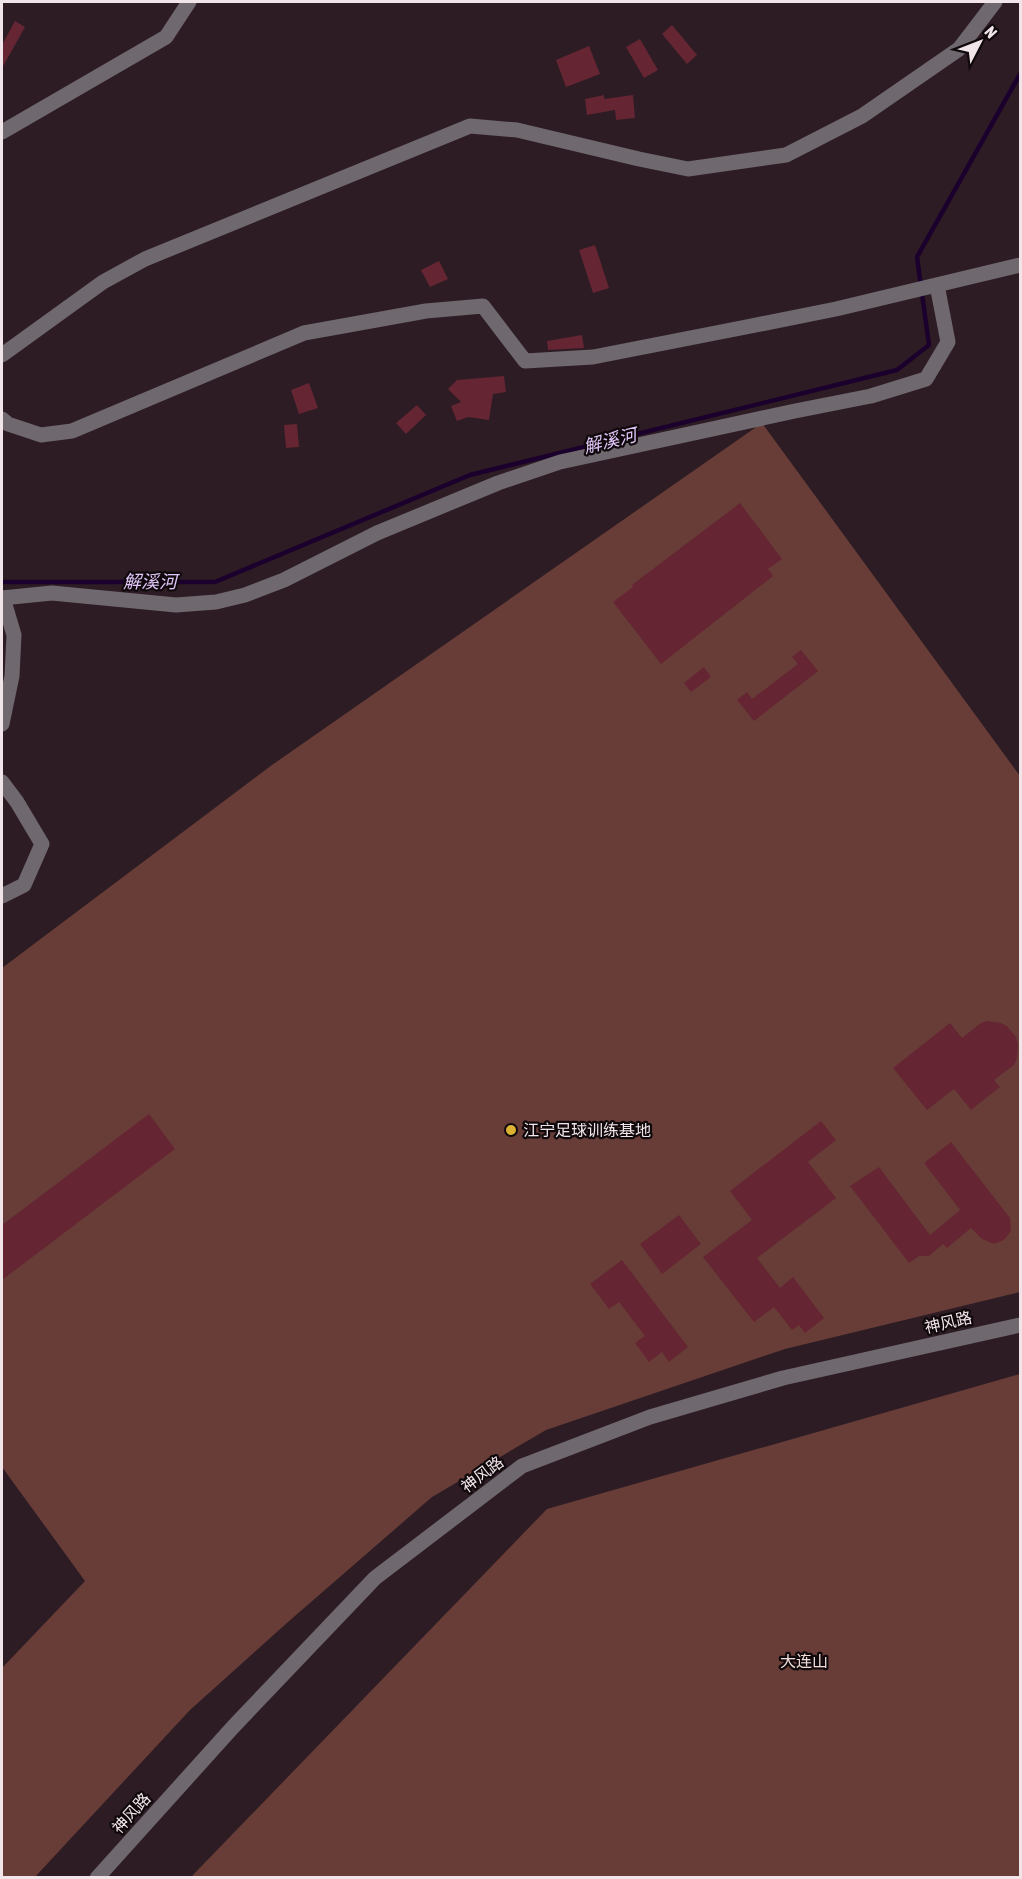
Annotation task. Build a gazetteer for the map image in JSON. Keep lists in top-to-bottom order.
{
  "streets": {
    "street": ["神风路"]
  },
  "water": ["解溪河"],
  "parks": ["大连山"],
  "places": ["江宁足球训练基地"],
  "north": "top right"
}
